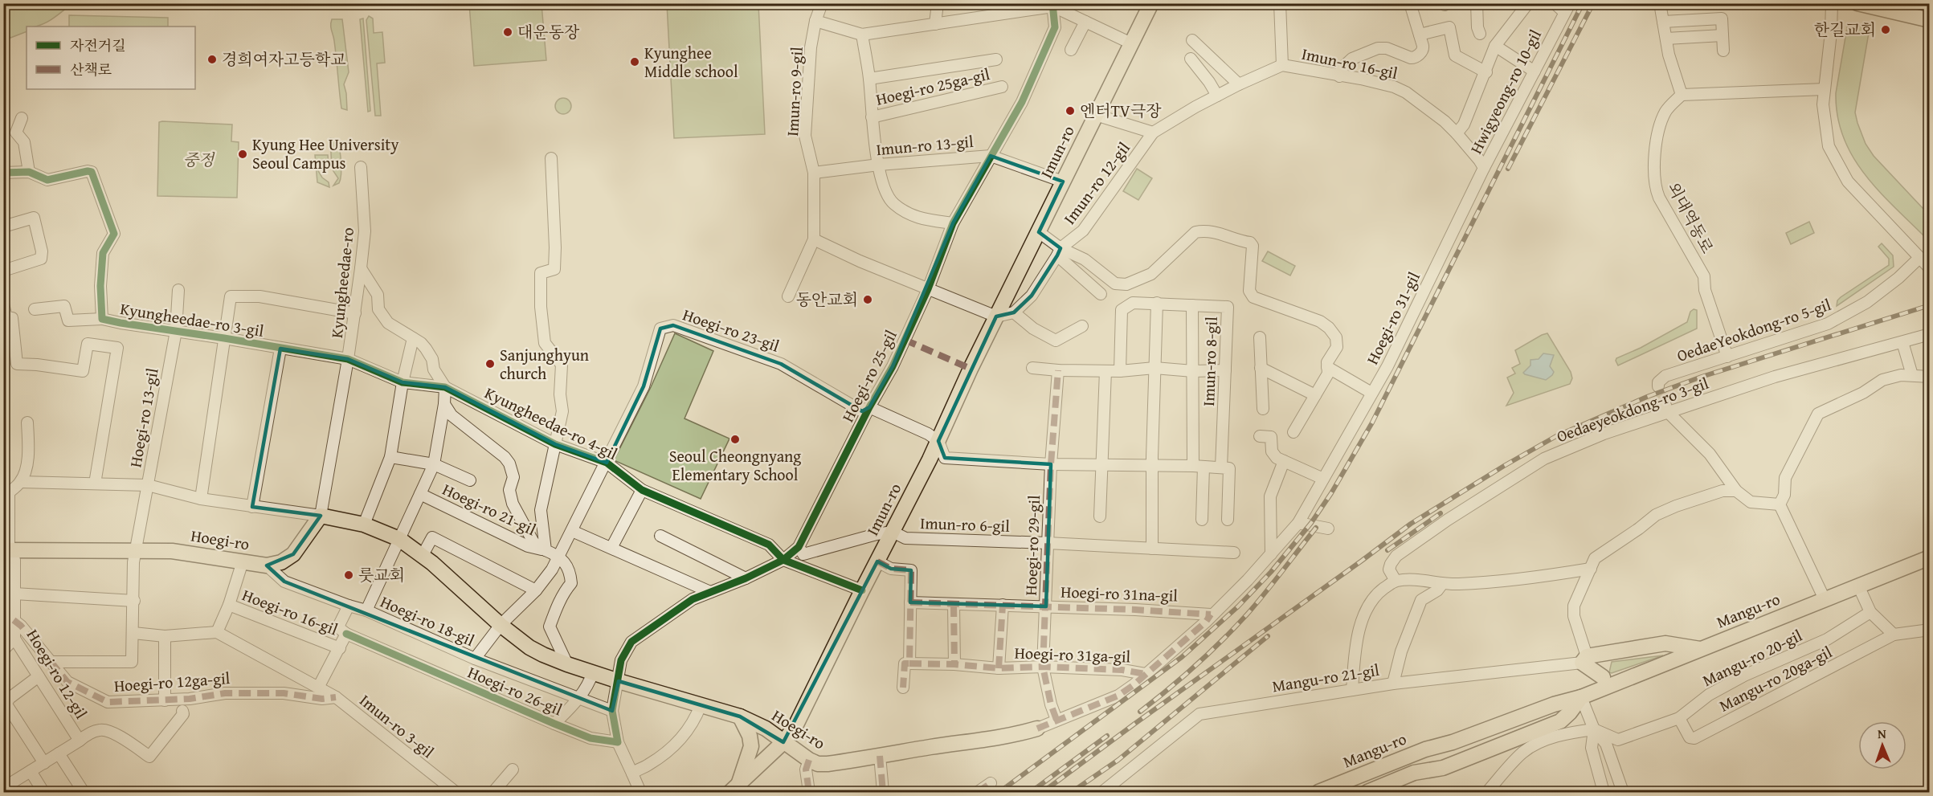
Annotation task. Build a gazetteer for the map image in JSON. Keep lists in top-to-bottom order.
{
  "streets": {
    "main road": ["Imun-ro", "Hoegi-ro", "Mangu-ro"],
    "street": [
      "Imun-ro 16-gil",
      "Hoegi-ro 25ga-gil",
      "Imun-ro 9-gil",
      "Hwigyeong-ro 10-gil",
      "Imun-ro 13-gil",
      "Imun-ro 12-gil",
      "외대역동로",
      "Kyungheedae-ro",
      "Hoegi-ro 31-gil",
      "Kyungheedae-ro 3-gil",
      "Hoegi-ro 23-gil",
      "OedaeYeokdong-ro 5-gil",
      "Imun-ro 8-gil",
      "Hoegi-ro 25-gil",
      "Oedaeyeokdong-ro 3-gil",
      "Hoegi-ro 13-gil",
      "Kyungheedae-ro 4-gil",
      "Hoegi-ro 21-gil",
      "Imun-ro 6-gil",
      "Hoegi-ro 29-gil",
      "Hoegi-ro 31na-gil",
      "Hoegi-ro 16-gil",
      "Hoegi-ro 18-gil",
      "Hoegi-ro 31ga-gil",
      "Mangu-ro 20-gil",
      "Hoegi-ro 12-gil",
      "Mangu-ro 21-gil",
      "Mangu-ro 20ga-gil",
      "Hoegi-ro 12ga-gil",
      "Hoegi-ro 26-gil",
      "Imun-ro 3-gil"
    ]
  },
  "crossings": [
    ["Imun-ro 16-gil", "Hwigyeong-ro 10-gil"],
    ["Imun-ro 16-gil", "Imun-ro 12-gil"],
    ["Imun-ro 16-gil", "Hoegi-ro 31-gil"],
    ["Hoegi-ro 25ga-gil", "Imun-ro 13-gil"],
    ["Hoegi-ro 25ga-gil", "Hoegi-ro 25-gil"],
    ["Imun-ro 9-gil", "Imun-ro 13-gil"],
    ["Hwigyeong-ro 10-gil", "Hoegi-ro 31-gil"],
    ["Imun-ro 13-gil", "Imun-ro"],
    ["Imun-ro 13-gil", "Hoegi-ro 25-gil"],
    ["Imun-ro", "Hoegi-ro 23-gil"],
    ["Imun-ro", "Imun-ro 6-gil"],
    ["Imun-ro", "Hoegi-ro"],
    ["Imun-ro", "Hoegi-ro 31na-gil"],
    ["외대역동로", "OedaeYeokdong-ro 5-gil"],
    ["Kyungheedae-ro", "Kyungheedae-ro 3-gil"],
    ["Kyungheedae-ro", "Kyungheedae-ro 4-gil"],
    ["Kyungheedae-ro", "Hoegi-ro"],
    ["Hoegi-ro 31-gil", "Hoegi-ro"],
    ["Hoegi-ro 31-gil", "Hoegi-ro 29-gil"],
    ["Hoegi-ro 31-gil", "Hoegi-ro 31na-gil"],
    ["Hoegi-ro 31-gil", "Hoegi-ro 31ga-gil"],
    ["Kyungheedae-ro 3-gil", "Hoegi-ro 13-gil"],
    ["Kyungheedae-ro 3-gil", "Kyungheedae-ro 4-gil"],
    ["Hoegi-ro 23-gil", "Hoegi-ro 25-gil"],
    ["Hoegi-ro 23-gil", "Kyungheedae-ro 4-gil"],
    ["Hoegi-ro 23-gil", "Hoegi-ro 21-gil"],
    ["Hoegi-ro 23-gil", "Hoegi-ro"],
    ["Hoegi-ro 25-gil", "Kyungheedae-ro 4-gil"],
    ["Hoegi-ro 25-gil", "Hoegi-ro"],
    ["Hoegi-ro 13-gil", "Hoegi-ro"],
    ["Hoegi-ro 13-gil", "Hoegi-ro 12ga-gil"],
    ["Kyungheedae-ro 4-gil", "Hoegi-ro 21-gil"],
    ["Hoegi-ro 21-gil", "Hoegi-ro"],
    ["Imun-ro 6-gil", "Hoegi-ro 29-gil"],
    ["Hoegi-ro", "Hoegi-ro 29-gil"],
    ["Hoegi-ro", "Hoegi-ro 16-gil"],
    ["Hoegi-ro", "Hoegi-ro 18-gil"],
    ["Hoegi-ro", "Hoegi-ro 12-gil"],
    ["Hoegi-ro 29-gil", "Hoegi-ro 31na-gil"],
    ["Hoegi-ro 29-gil", "Hoegi-ro 31ga-gil"],
    ["Hoegi-ro 31na-gil", "Hoegi-ro 31ga-gil"],
    ["Hoegi-ro 16-gil", "Imun-ro 3-gil"],
    ["Mangu-ro 20-gil", "Mangu-ro 20ga-gil"],
    ["Hoegi-ro 12-gil", "Hoegi-ro 12ga-gil"],
    ["Hoegi-ro 12ga-gil", "Imun-ro 3-gil"]
  ],
  "parks": ["중정"],
  "places": [
    "한길교회",
    "대운동장",
    "경희여자고등학교",
    "Kyunghee Middle school",
    "엔터TV극장",
    "Kyung Hee University Seoul Campus",
    "동안교회",
    "Sanjunghyun church",
    "Seoul Cheongnyang Elementary School",
    "룻교회"
  ],
  "legend": ["자전거길", "산책로"],
  "north": "top"
}
